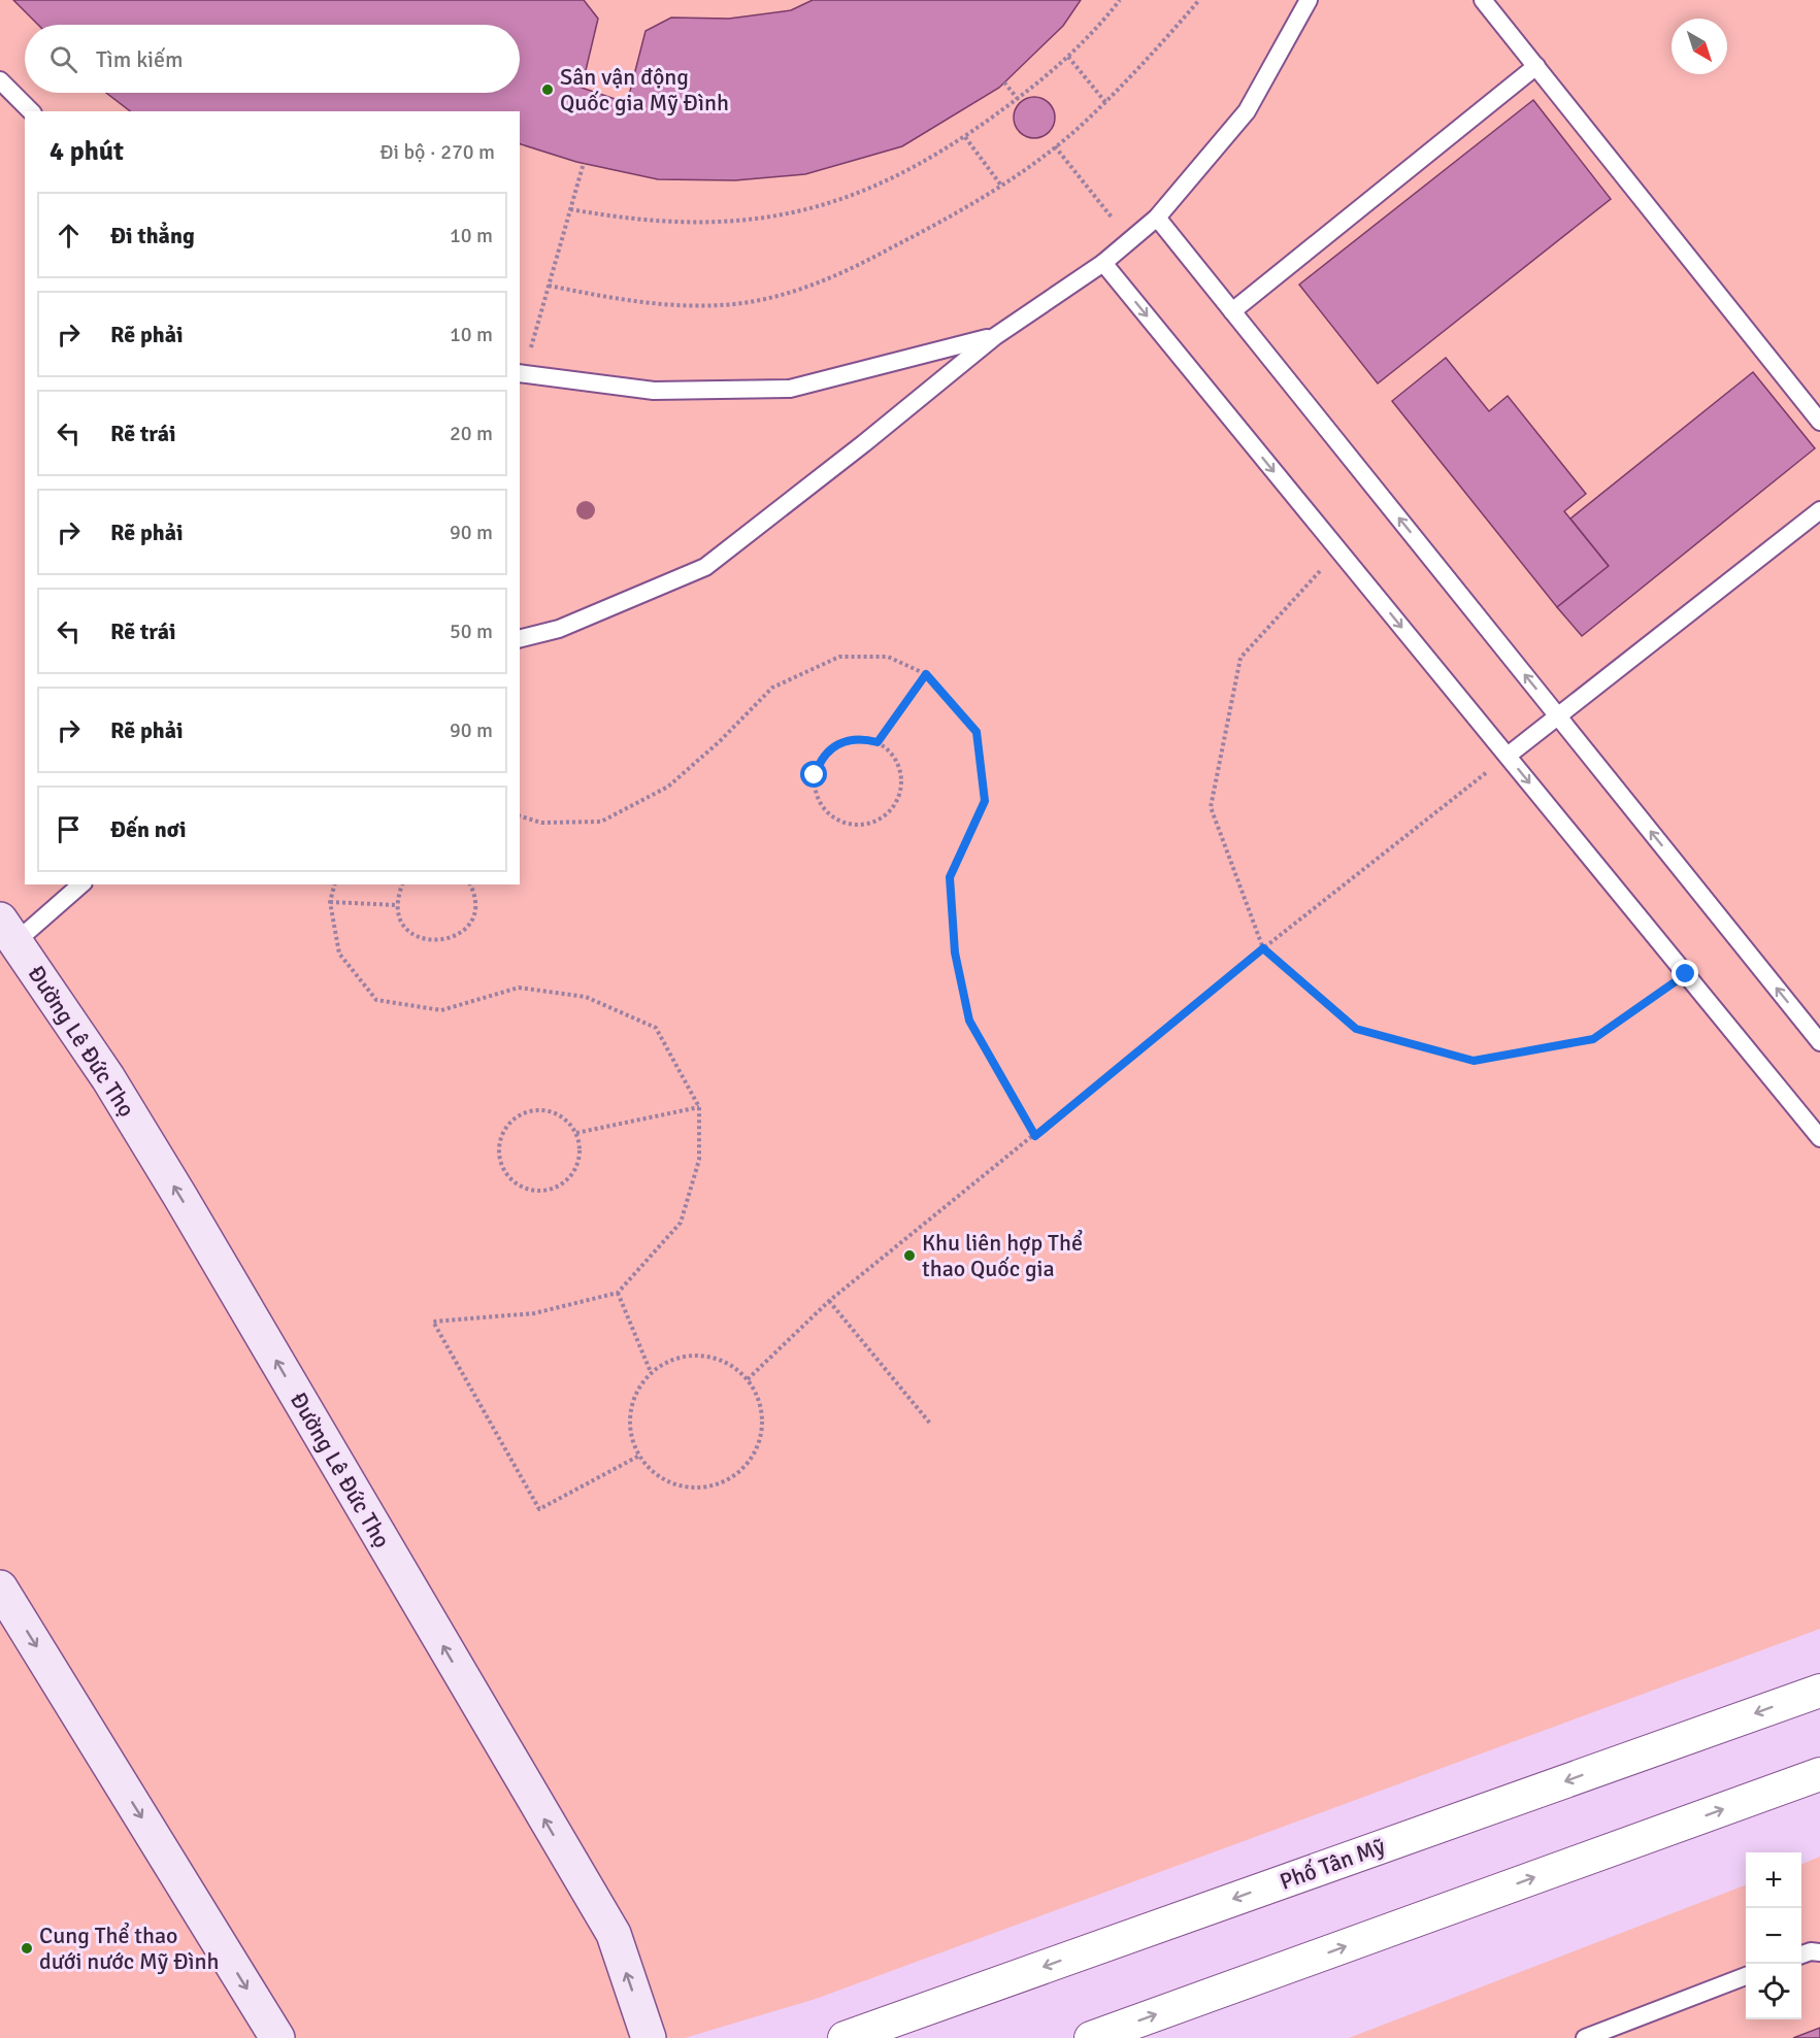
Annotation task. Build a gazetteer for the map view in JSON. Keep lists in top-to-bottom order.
{
  "streets": {
    "main road": ["Đường Lê Đức Thọ"],
    "street": ["Phố Tân Mỹ"]
  },
  "one_way": ["Đường Lê Đức Thọ"],
  "places": ["Sân vận động Quốc gia Mỹ Đình", "Khu liên hợp Thể thao Quốc gia", "Cung Thể thao dưới nước Mỹ Đình"],
  "north": "bottom right",
  "page": {
    "search": "Tìm kiếm",
    "heading": ["4 phút", "Đi bộ · 270 m"],
    "list": [
      ["Đi thẳng", "10 m"],
      ["Rẽ phải", "10 m"],
      ["Rẽ trái", "20 m"],
      ["Rẽ phải", "90 m"],
      ["Rẽ trái", "50 m"],
      ["Rẽ phải", "90 m"],
      "Đến nơi"
    ],
    "map_buttons": ["+", "−"]
  }
}
